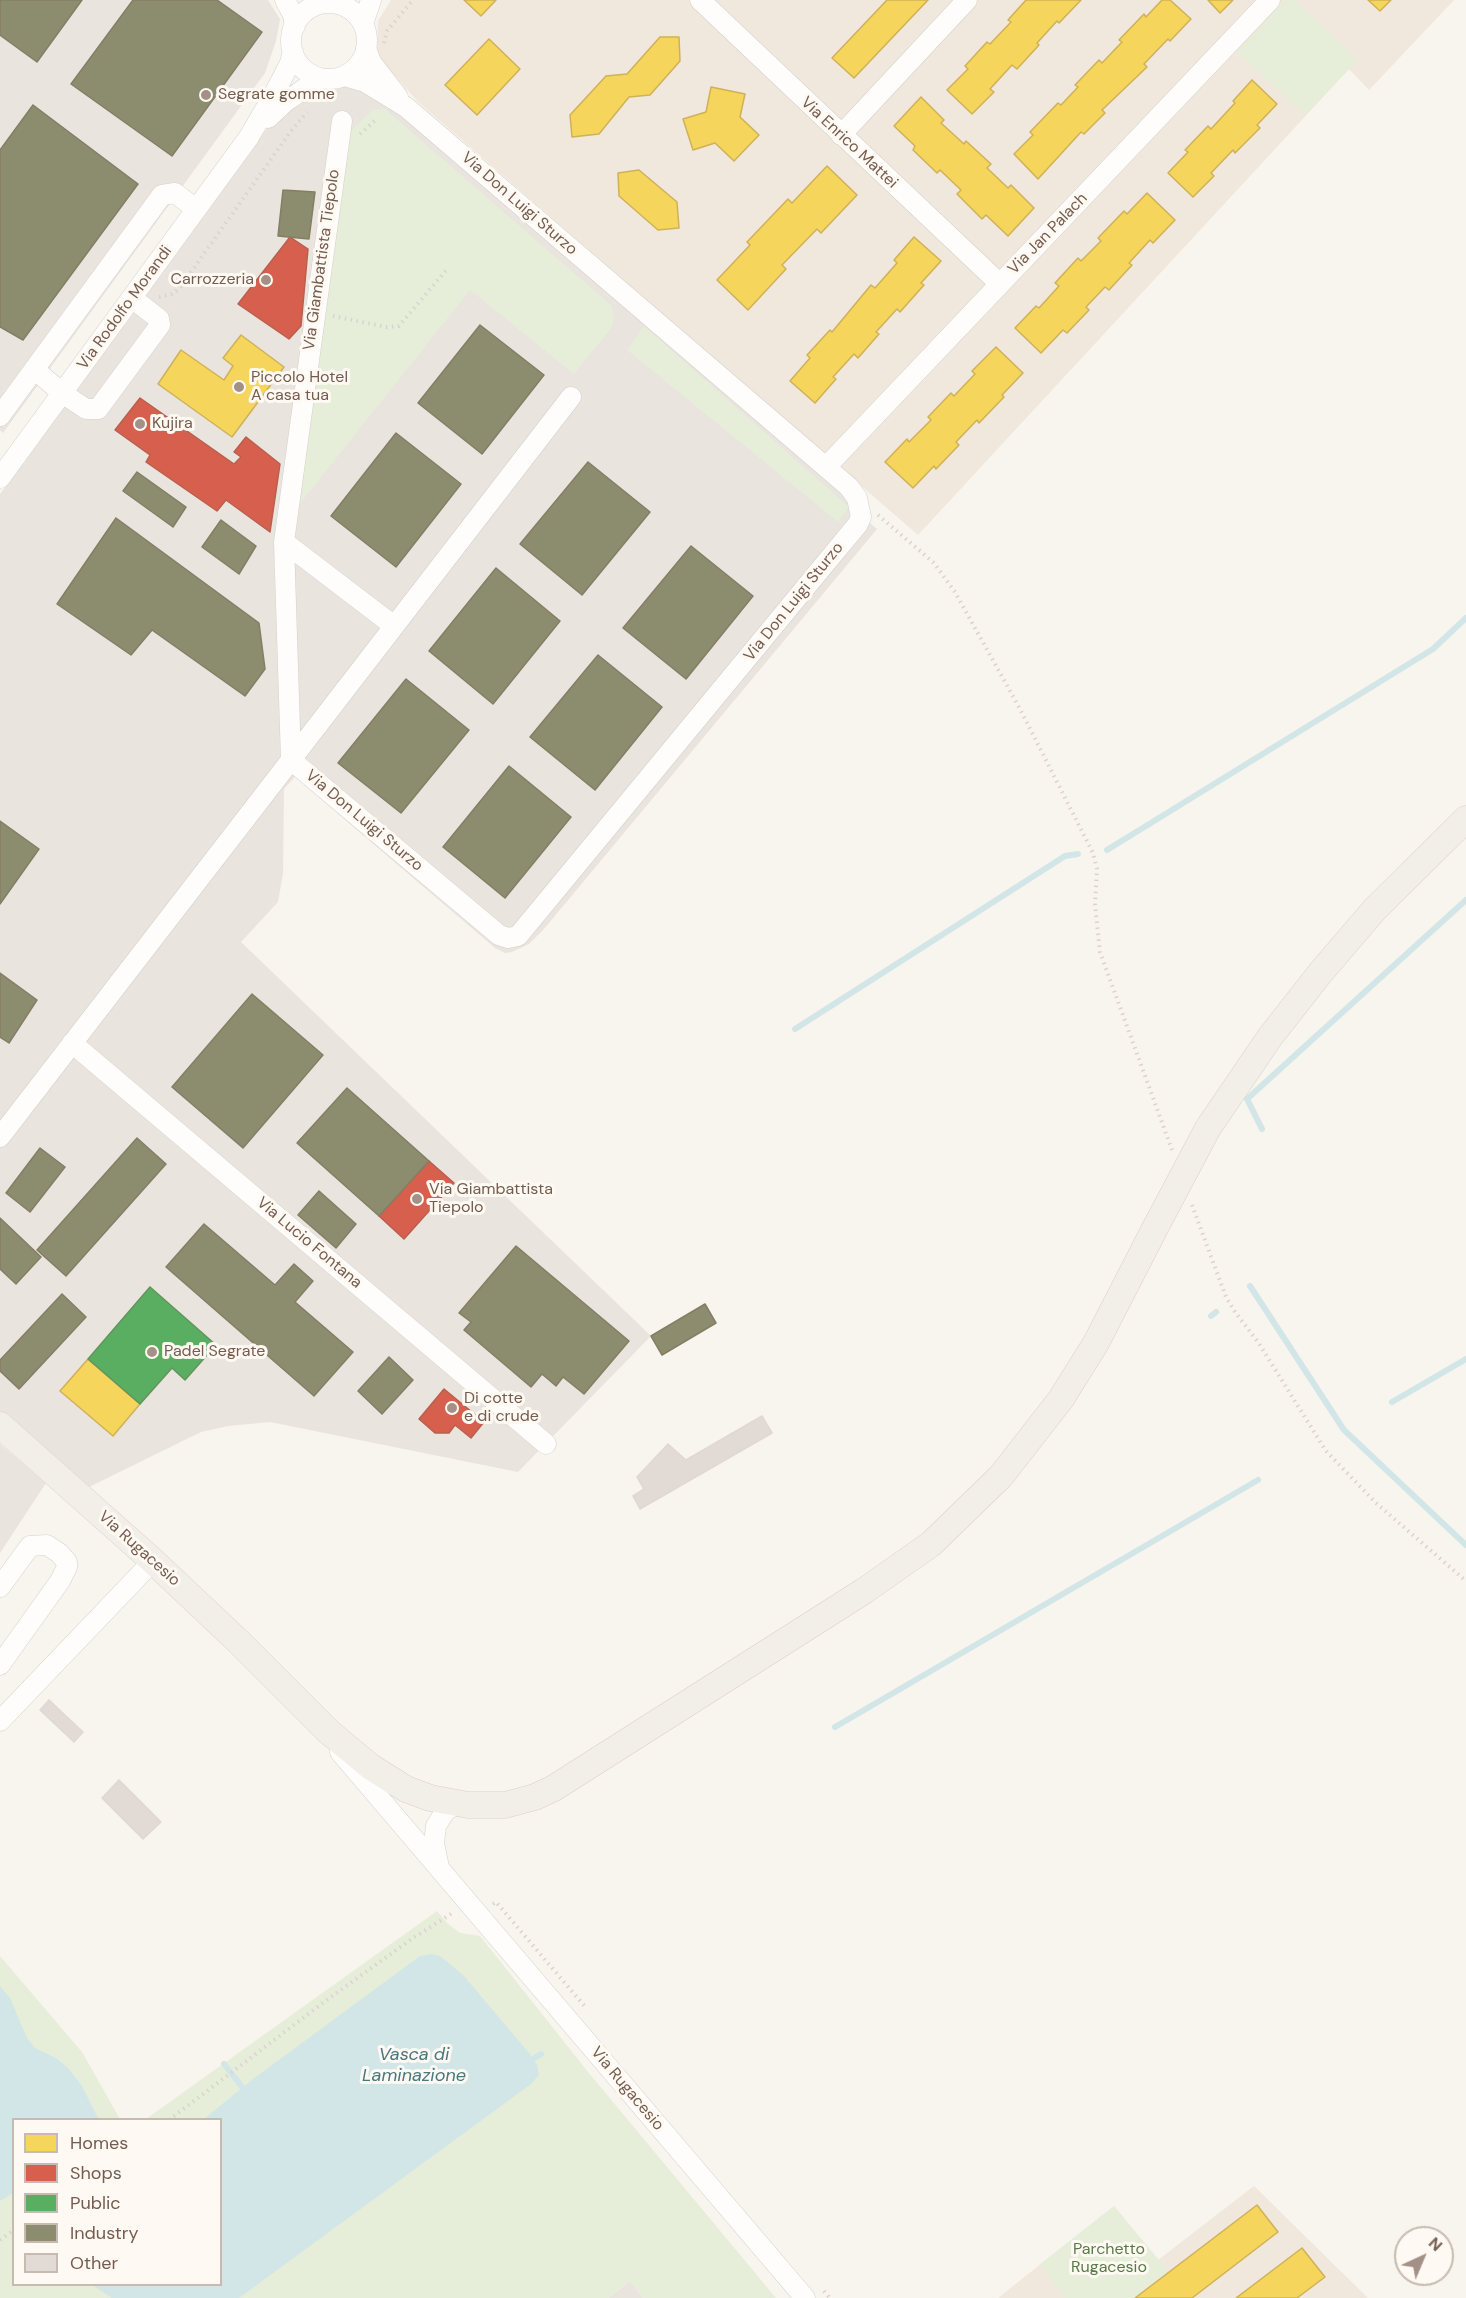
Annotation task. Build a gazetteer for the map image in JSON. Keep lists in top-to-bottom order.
{
  "streets": {
    "main road": ["Via Rugacesio"],
    "street": [
      "Via Enrico Mattei",
      "Via Don Luigi Sturzo",
      "Via Jan Palach",
      "Via Giambattista Tiepolo",
      "Via Rodolfo Morandi",
      "Via Lucio Fontana"
    ]
  },
  "crossings": [
    ["Via Enrico Mattei", "Via Jan Palach"],
    ["Via Don Luigi Sturzo", "Via Jan Palach"],
    ["Via Don Luigi Sturzo", "Via Giambattista Tiepolo"],
    ["Via Don Luigi Sturzo", "Via Rodolfo Morandi"]
  ],
  "water": ["Vasca di Laminazione"],
  "parks": ["Parchetto Rugacesio"],
  "places": [
    "Segrate gomme",
    "Carrozzeria",
    "Piccolo Hotel A casa tua",
    "Kujira",
    "Via Giambattista Tiepolo",
    "Padel Segrate",
    "Di cotte e di crude"
  ],
  "legend": [
    "Homes",
    "Shops",
    "Public",
    "Industry",
    "Other"
  ],
  "north": "top right"
}
